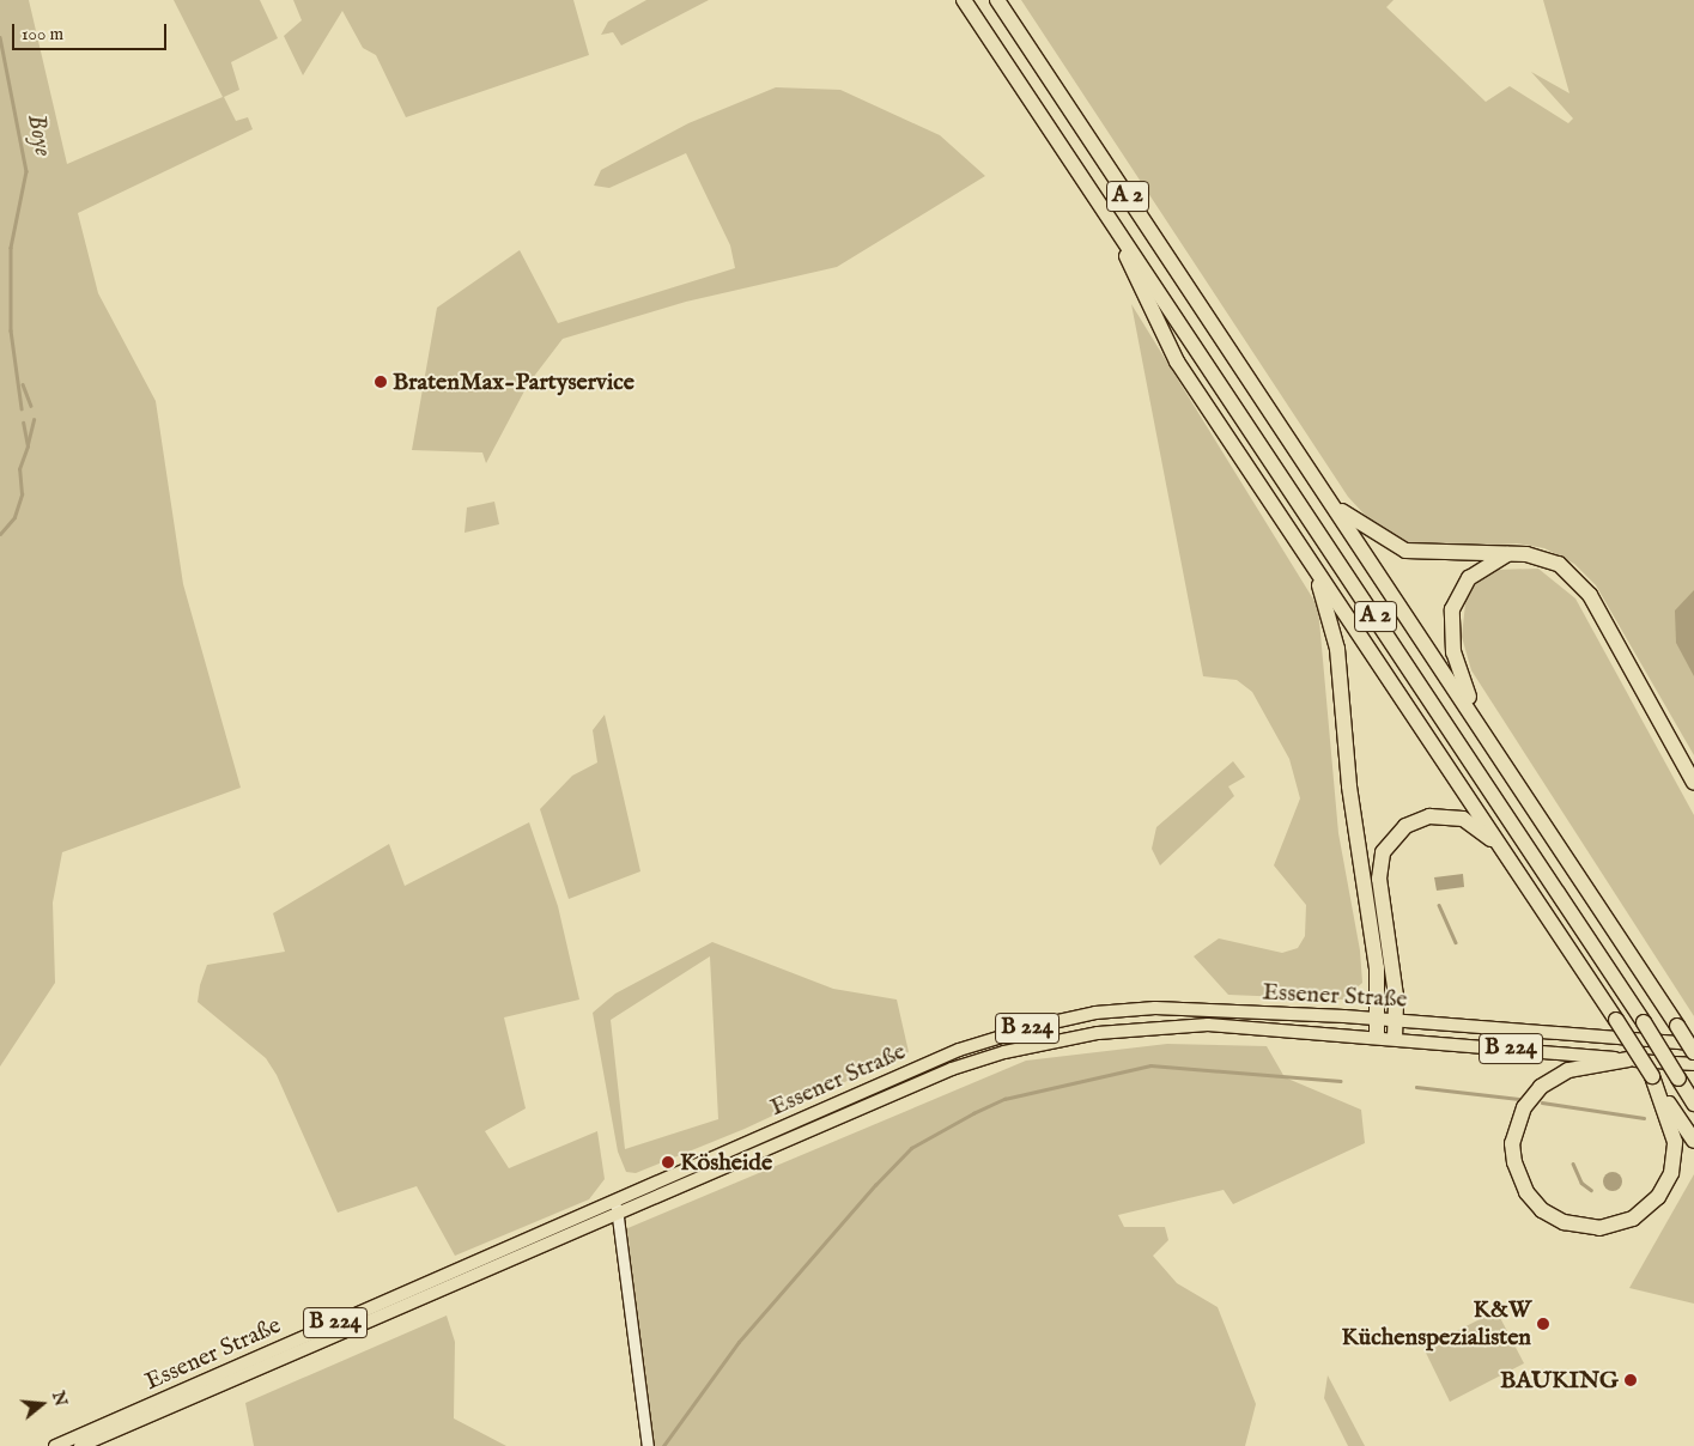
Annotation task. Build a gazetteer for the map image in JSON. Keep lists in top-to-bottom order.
{
  "streets": {
    "highway": ["A 2"],
    "main road": ["Essener Straße", "B 224"]
  },
  "water": ["Boye"],
  "places": [
    "BratenMax-Partyservice",
    "Kösheide",
    "K&W Küchenspezialisten",
    "BAUKING"
  ],
  "scale_bar": "100 m",
  "north": "right"
}
